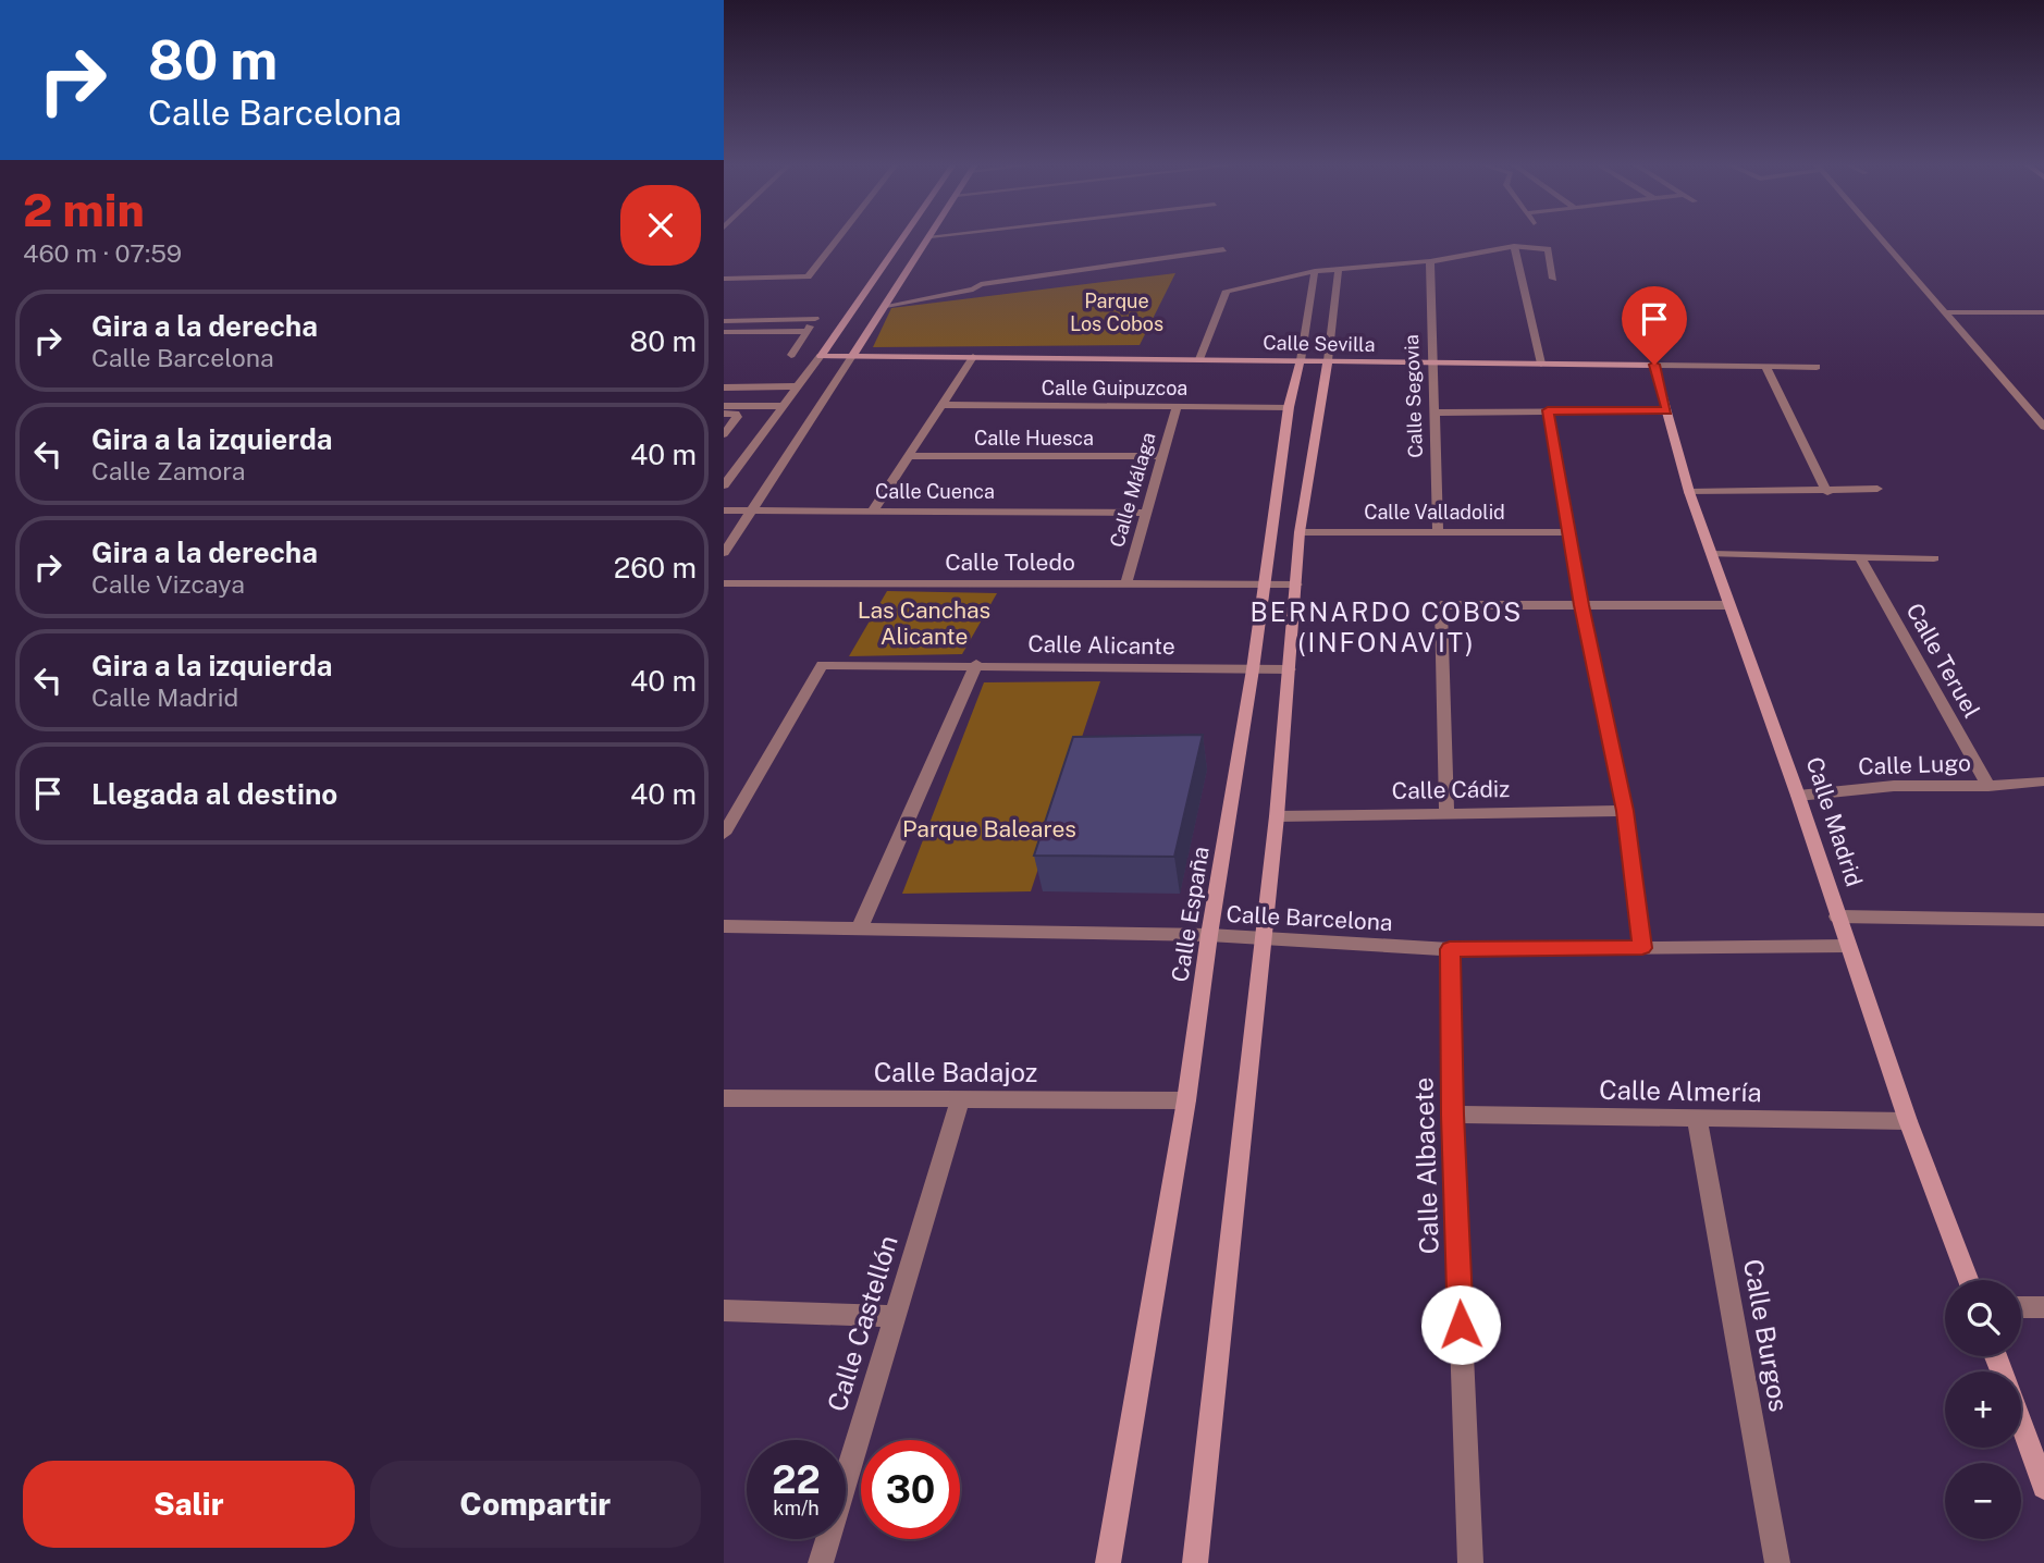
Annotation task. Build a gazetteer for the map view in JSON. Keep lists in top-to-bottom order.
{
  "streets": {
    "street": [
      "Calle Sevilla",
      "Calle Guipuzcoa",
      "Calle Segovia",
      "Calle Huesca",
      "Calle Málaga",
      "Calle Cuenca",
      "Calle Valladolid",
      "Calle Toledo",
      "Calle Alicante",
      "Calle Teruel",
      "Calle Lugo",
      "Calle Cádiz",
      "Calle Madrid",
      "Calle España",
      "Calle Barcelona",
      "Calle Badajoz",
      "Calle Almería",
      "Calle Albacete",
      "Calle Castellón",
      "Calle Burgos"
    ]
  },
  "crossings": [
    ["Calle Sevilla", "Calle Segovia"],
    ["Calle Sevilla", "Calle Madrid"],
    ["Calle Sevilla", "Calle España"],
    ["Calle Guipuzcoa", "Calle Málaga"],
    ["Calle Guipuzcoa", "Calle España"],
    ["Calle Segovia", "Calle Valladolid"],
    ["Calle Huesca", "Calle Málaga"],
    ["Calle Málaga", "Calle Cuenca"],
    ["Calle Málaga", "Calle Toledo"],
    ["Calle Toledo", "Calle España"],
    ["Calle Alicante", "Calle España"],
    ["Calle Teruel", "Calle Lugo"],
    ["Calle Lugo", "Calle Madrid"],
    ["Calle Madrid", "Calle Barcelona"],
    ["Calle Madrid", "Calle Almería"],
    ["Calle España", "Calle Barcelona"],
    ["Calle España", "Calle Badajoz"],
    ["Calle Barcelona", "Calle Albacete"],
    ["Calle Badajoz", "Calle Castellón"],
    ["Calle Almería", "Calle Albacete"],
    ["Calle Almería", "Calle Burgos"]
  ],
  "districts": ["BERNARDO COBOS (INFONAVIT)"],
  "parks": ["Parque Los Cobos", "Las Canchas Alicante", "Parque Baleares"],
  "page": {
    "turn": ["80 m", "Calle Barcelona"],
    "heading": ["2 min", "460 m · 07:59"],
    "list": [
      {
        "name": "Gira a la derecha",
        "note": "Calle Barcelona",
        "value": "80 m"
      },
      {
        "name": "Gira a la izquierda",
        "note": "Calle Zamora",
        "value": "40 m"
      },
      {
        "name": "Gira a la derecha",
        "note": "Calle Vizcaya",
        "value": "260 m"
      },
      {
        "name": "Gira a la izquierda",
        "note": "Calle Madrid",
        "value": "40 m"
      },
      {
        "name": "Llegada al destino",
        "value": "40 m"
      }
    ],
    "map_buttons": ["+", "−"],
    "speed": "22 km/h",
    "limit": "30",
    "buttons": ["Salir", "Compartir"]
  }
}
